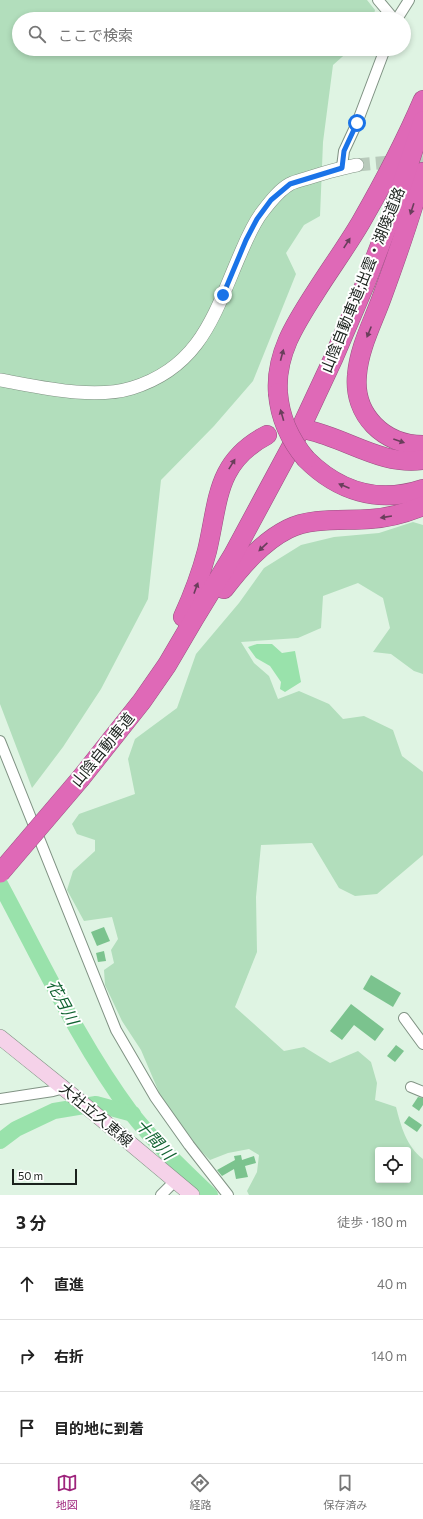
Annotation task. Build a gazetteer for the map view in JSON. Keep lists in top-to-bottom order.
{
  "streets": {
    "highway": ["山陰自動車道;出雲・湖陵道路", "山陰自動車道"],
    "main road": ["大社立久恵線"]
  },
  "crossings": [
    ["山陰自動車道;出雲・湖陵道路", "山陰自動車道"]
  ],
  "water": ["花月川", "十間川"],
  "scale_bar": "50 m",
  "page": {
    "search": "ここで検索",
    "scale": "50 m",
    "heading": ["3 分", "徒歩 · 180 m"],
    "list": [
      ["直進", "40 m"],
      ["右折", "140 m"],
      "目的地に到着"
    ],
    "nav": ["地図", "経路", "保存済み"]
  }
}
